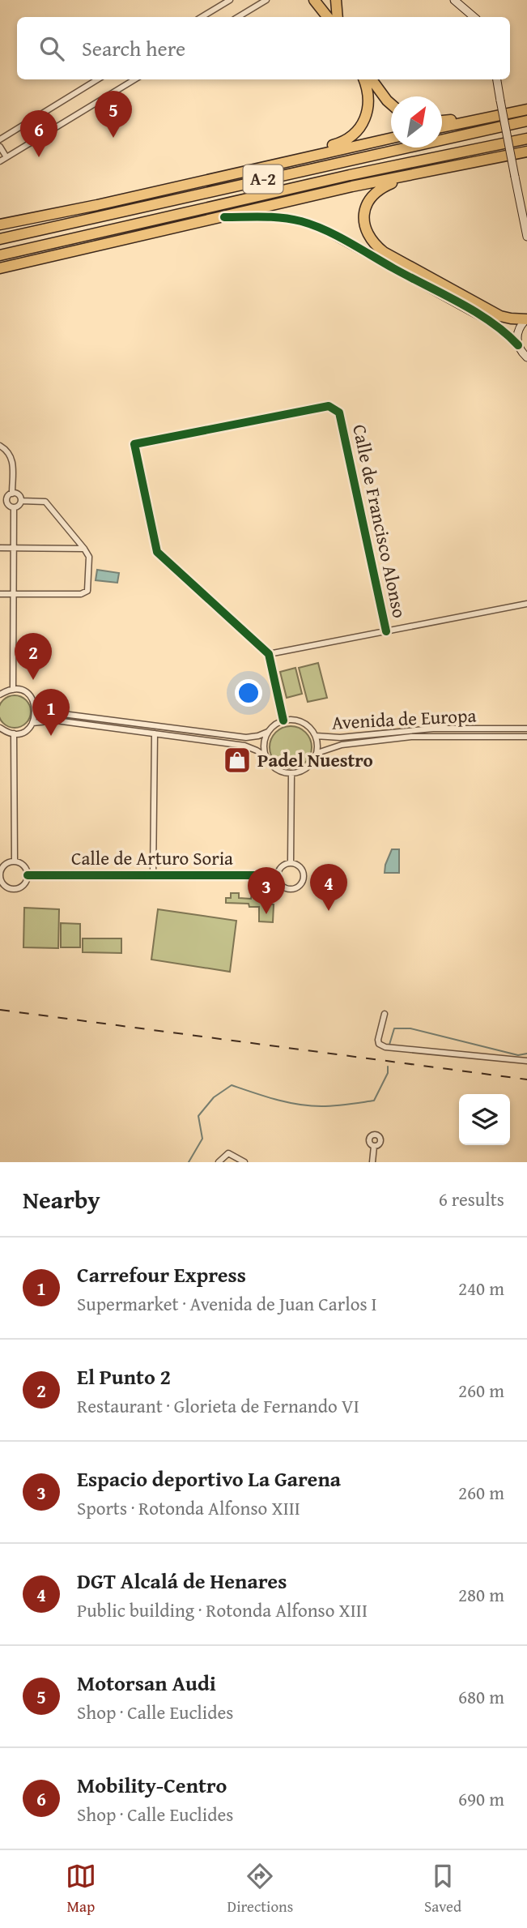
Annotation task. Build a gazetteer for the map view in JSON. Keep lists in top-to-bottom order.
{
  "streets": {
    "highway": ["A-2"],
    "street": ["Calle de Francisco Alonso", "Avenida de Europa", "Calle de Arturo Soria"]
  },
  "places": {
    "shop": ["Padel Nuestro"]
  },
  "north": "top right",
  "page": {
    "search": "Search here",
    "pins": [
      "5",
      "6",
      "2",
      "1",
      "4",
      "3"
    ],
    "heading": ["Nearby", "6 results"],
    "list": [
      {
        "mark": "1",
        "name": "Carrefour Express",
        "note": "Supermarket · Avenida de Juan Carlos I",
        "value": "240 m"
      },
      {
        "mark": "2",
        "name": "El Punto 2",
        "note": "Restaurant · Glorieta de Fernando VI",
        "value": "260 m"
      },
      {
        "mark": "3",
        "name": "Espacio deportivo La Garena",
        "note": "Sports · Rotonda Alfonso XIII",
        "value": "260 m"
      },
      {
        "mark": "4",
        "name": "DGT Alcalá de Henares",
        "note": "Public building · Rotonda Alfonso XIII",
        "value": "280 m"
      },
      {
        "mark": "5",
        "name": "Motorsan Audi",
        "note": "Shop · Calle Euclides",
        "value": "680 m"
      },
      {
        "mark": "6",
        "name": "Mobility-Centro",
        "note": "Shop · Calle Euclides",
        "value": "690 m"
      }
    ],
    "nav": ["Map", "Directions", "Saved"]
  }
}
